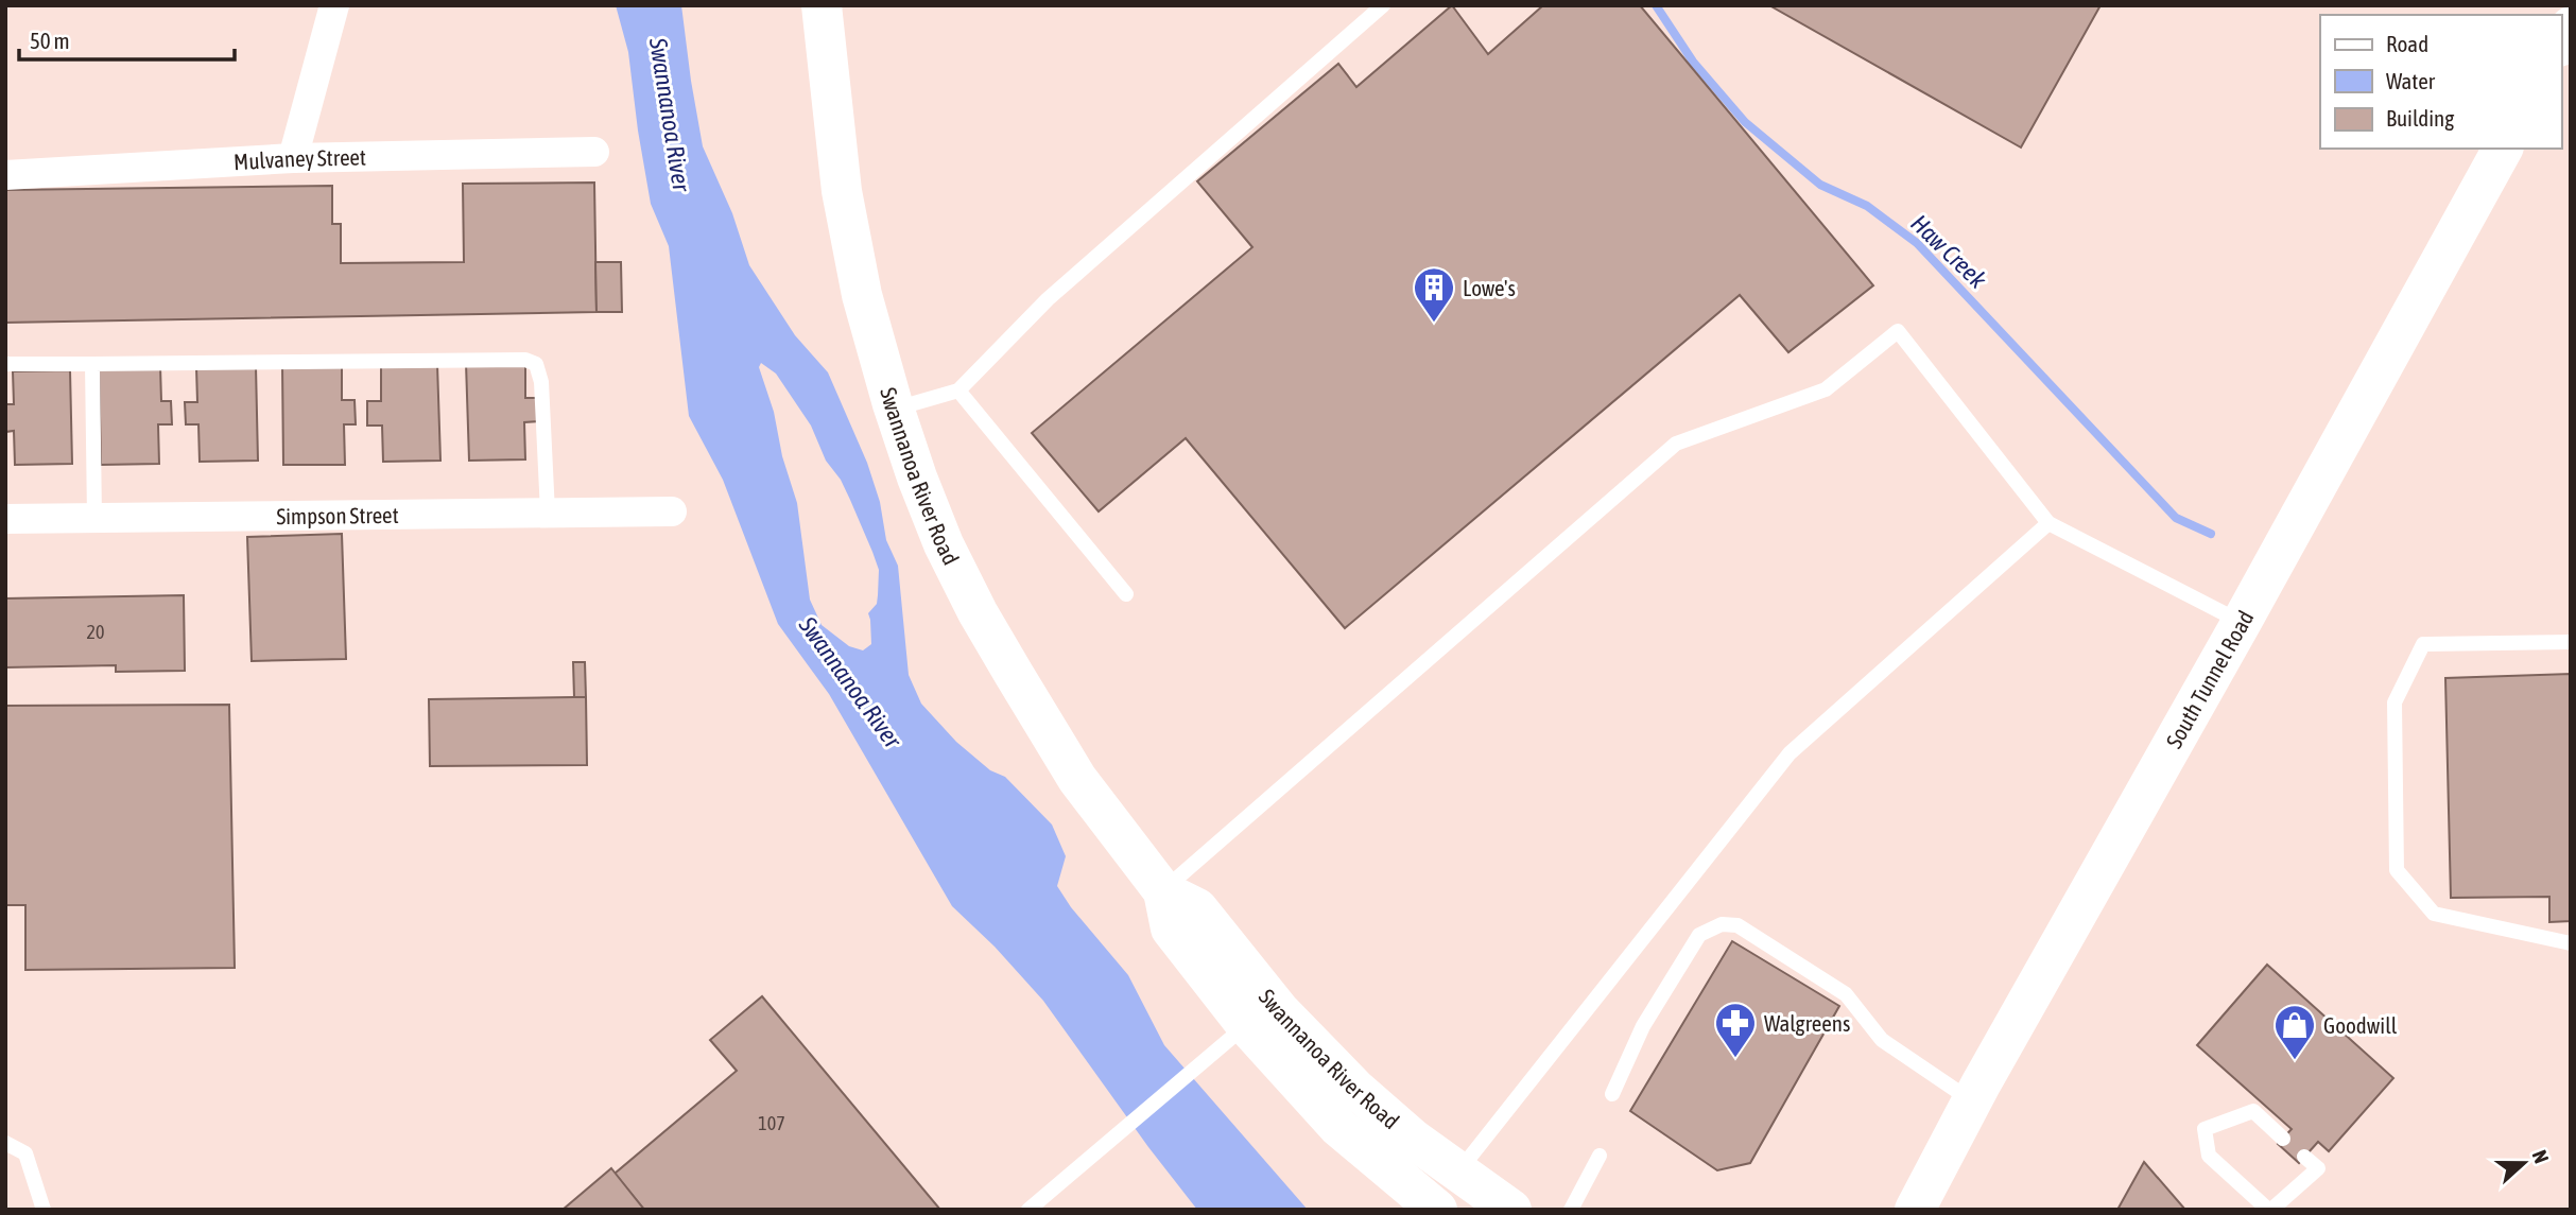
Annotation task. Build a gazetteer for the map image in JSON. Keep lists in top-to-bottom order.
{
  "streets": {
    "main road": ["Swannanoa River Road", "South Tunnel Road"],
    "street": ["Mulvaney Street", "Simpson Street"]
  },
  "water": ["Swannanoa River", "Haw Creek"],
  "places": {
    "building": ["Lowe's"],
    "pharmacy": ["Walgreens"],
    "shop": ["Goodwill"]
  },
  "house_numbers": ["20", "107"],
  "legend": ["Road", "Water", "Building"],
  "scale_bar": "50 m",
  "north": "right"
}
